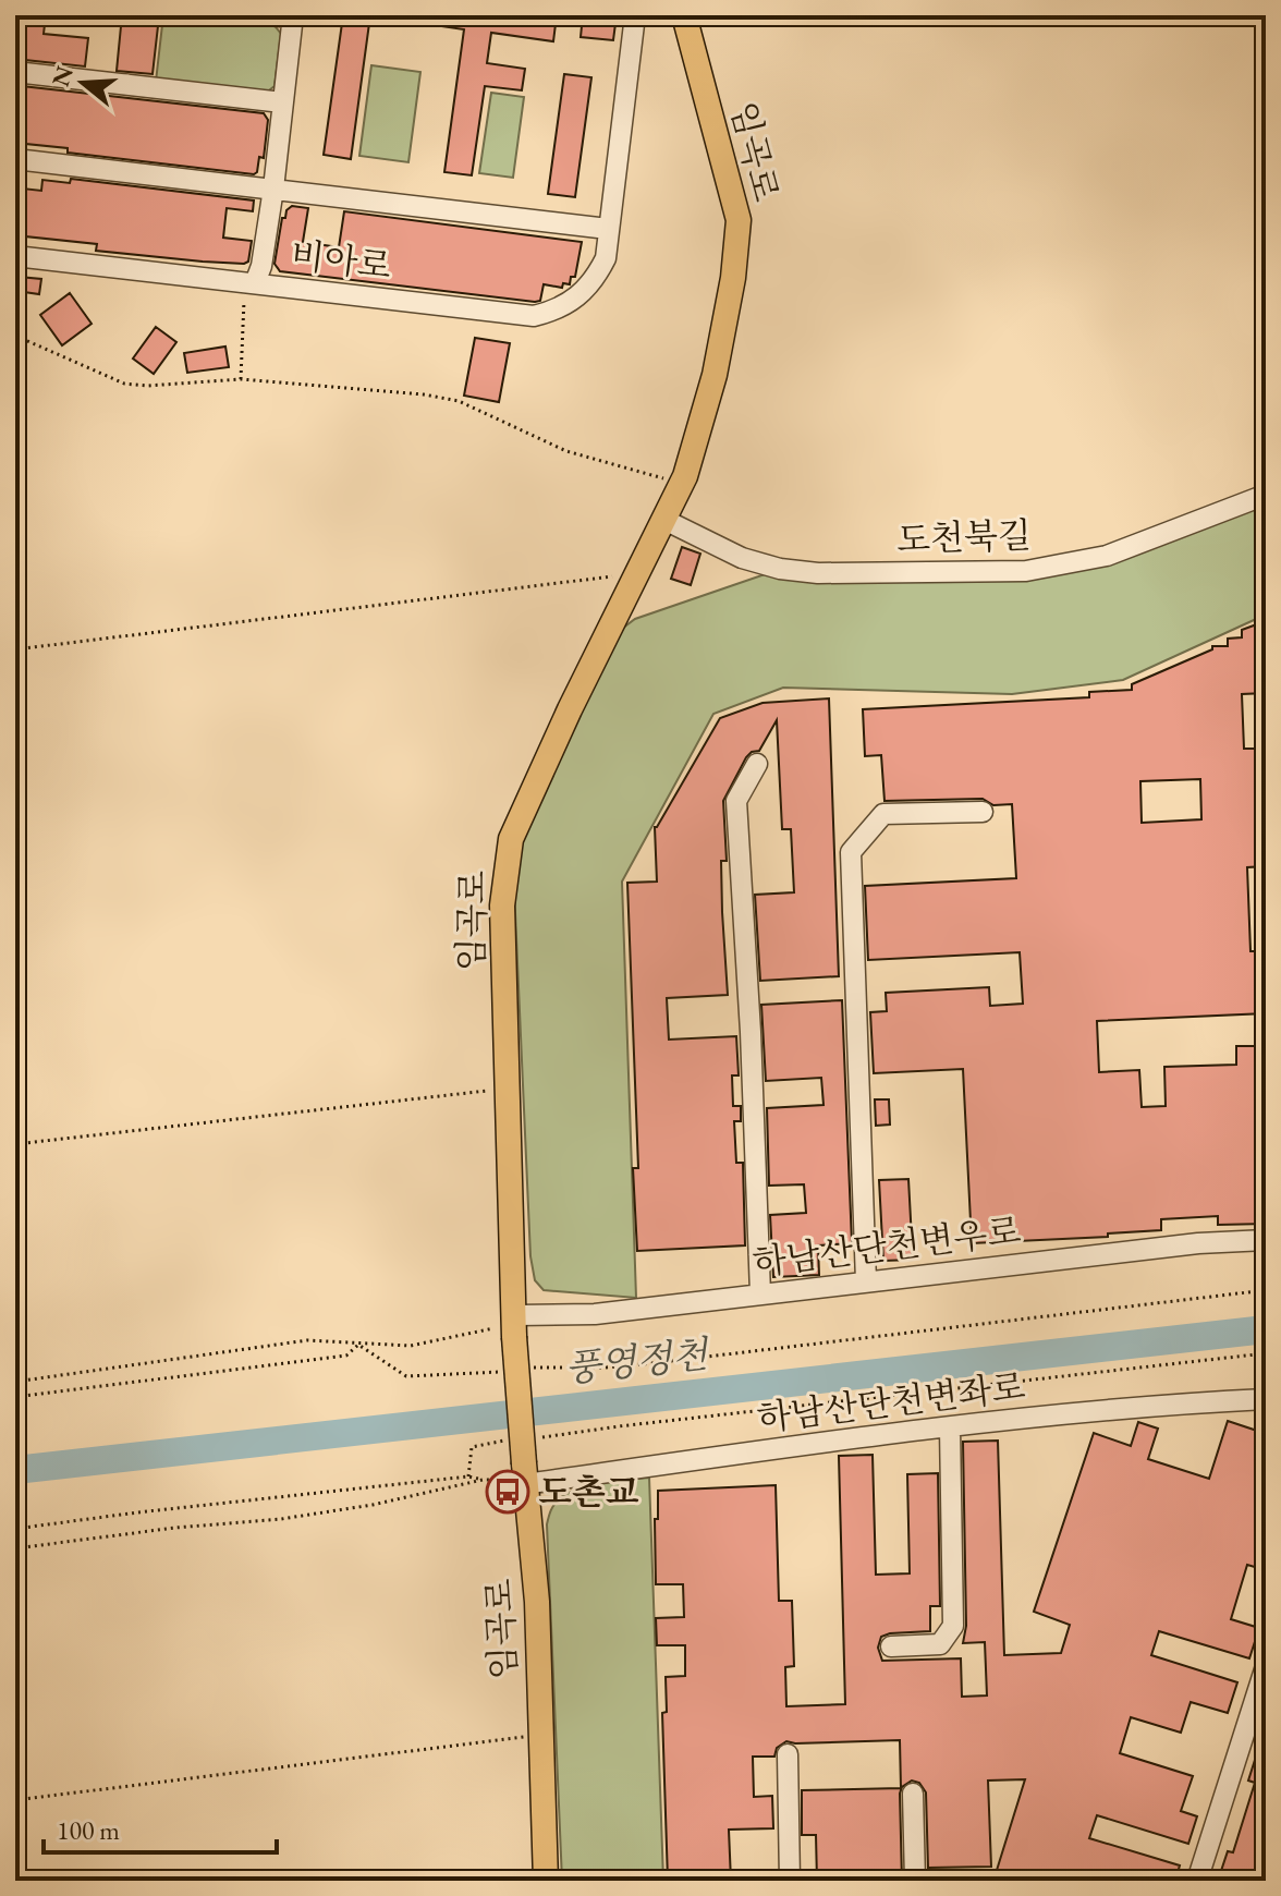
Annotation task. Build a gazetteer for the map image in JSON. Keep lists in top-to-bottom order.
{
  "streets": {
    "main road": ["임곡로"],
    "street": [
      "비아로",
      "도천북길",
      "하남산단천변우로",
      "하남산단천변좌로"
    ]
  },
  "crossings": [
    ["임곡로", "도천북길"],
    ["임곡로", "하남산단천변우로"],
    ["임곡로", "하남산단천변좌로"]
  ],
  "water": ["풍영정천"],
  "places": {
    "bus stop": ["도촌교"]
  },
  "scale_bar": "100 m",
  "north": "left"
}
